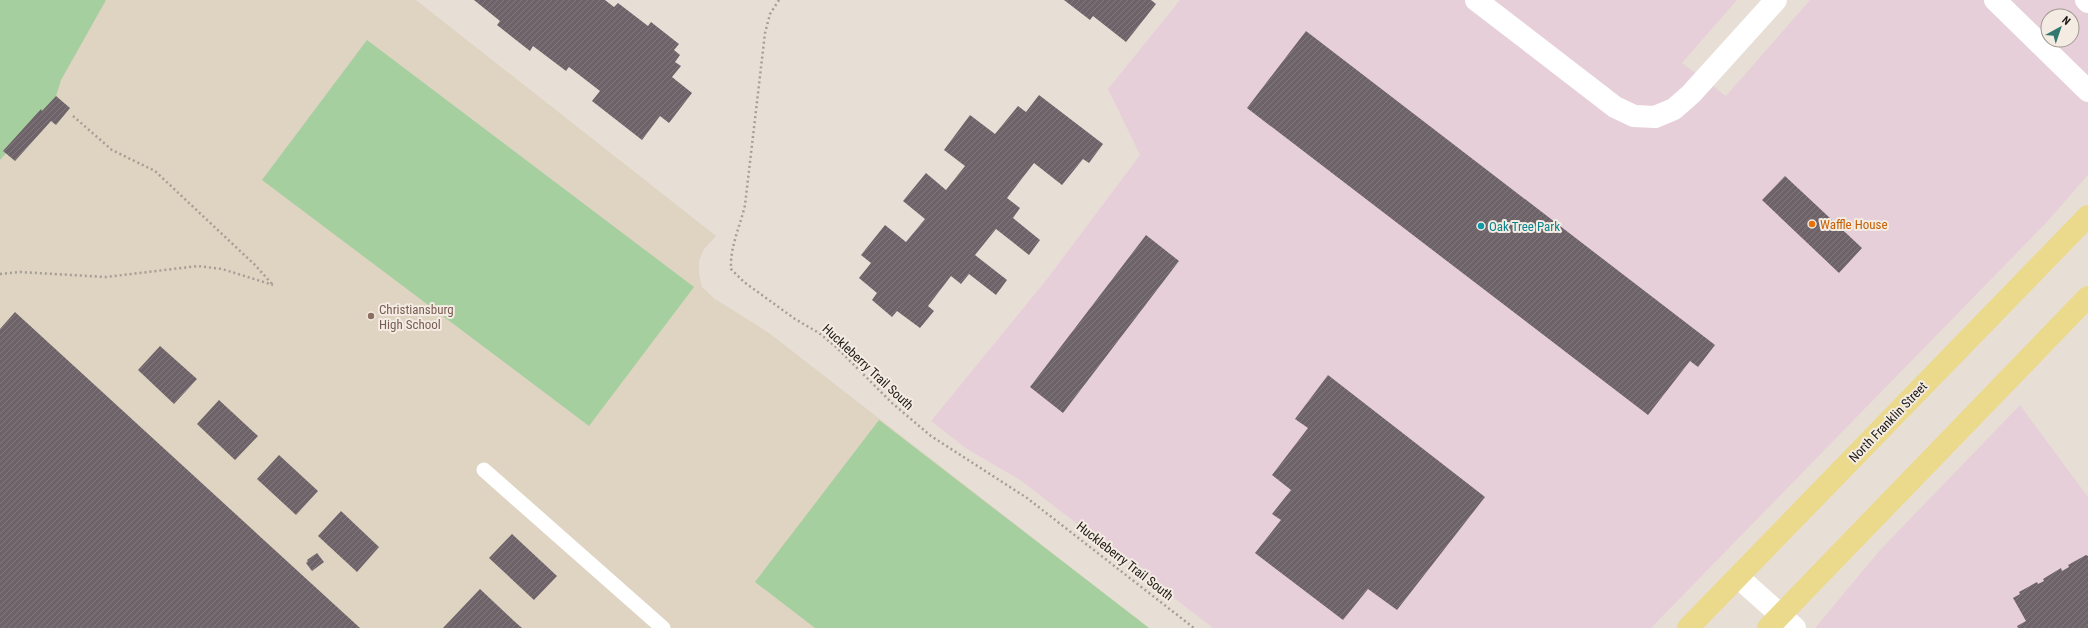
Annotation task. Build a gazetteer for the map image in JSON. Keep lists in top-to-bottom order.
{
  "streets": {
    "main road": ["North Franklin Street"],
    "path": ["Huckleberry Trail South"]
  },
  "places": ["Waffle House", "Oak Tree Park", "Christiansburg High School"],
  "north": "top right"
}
